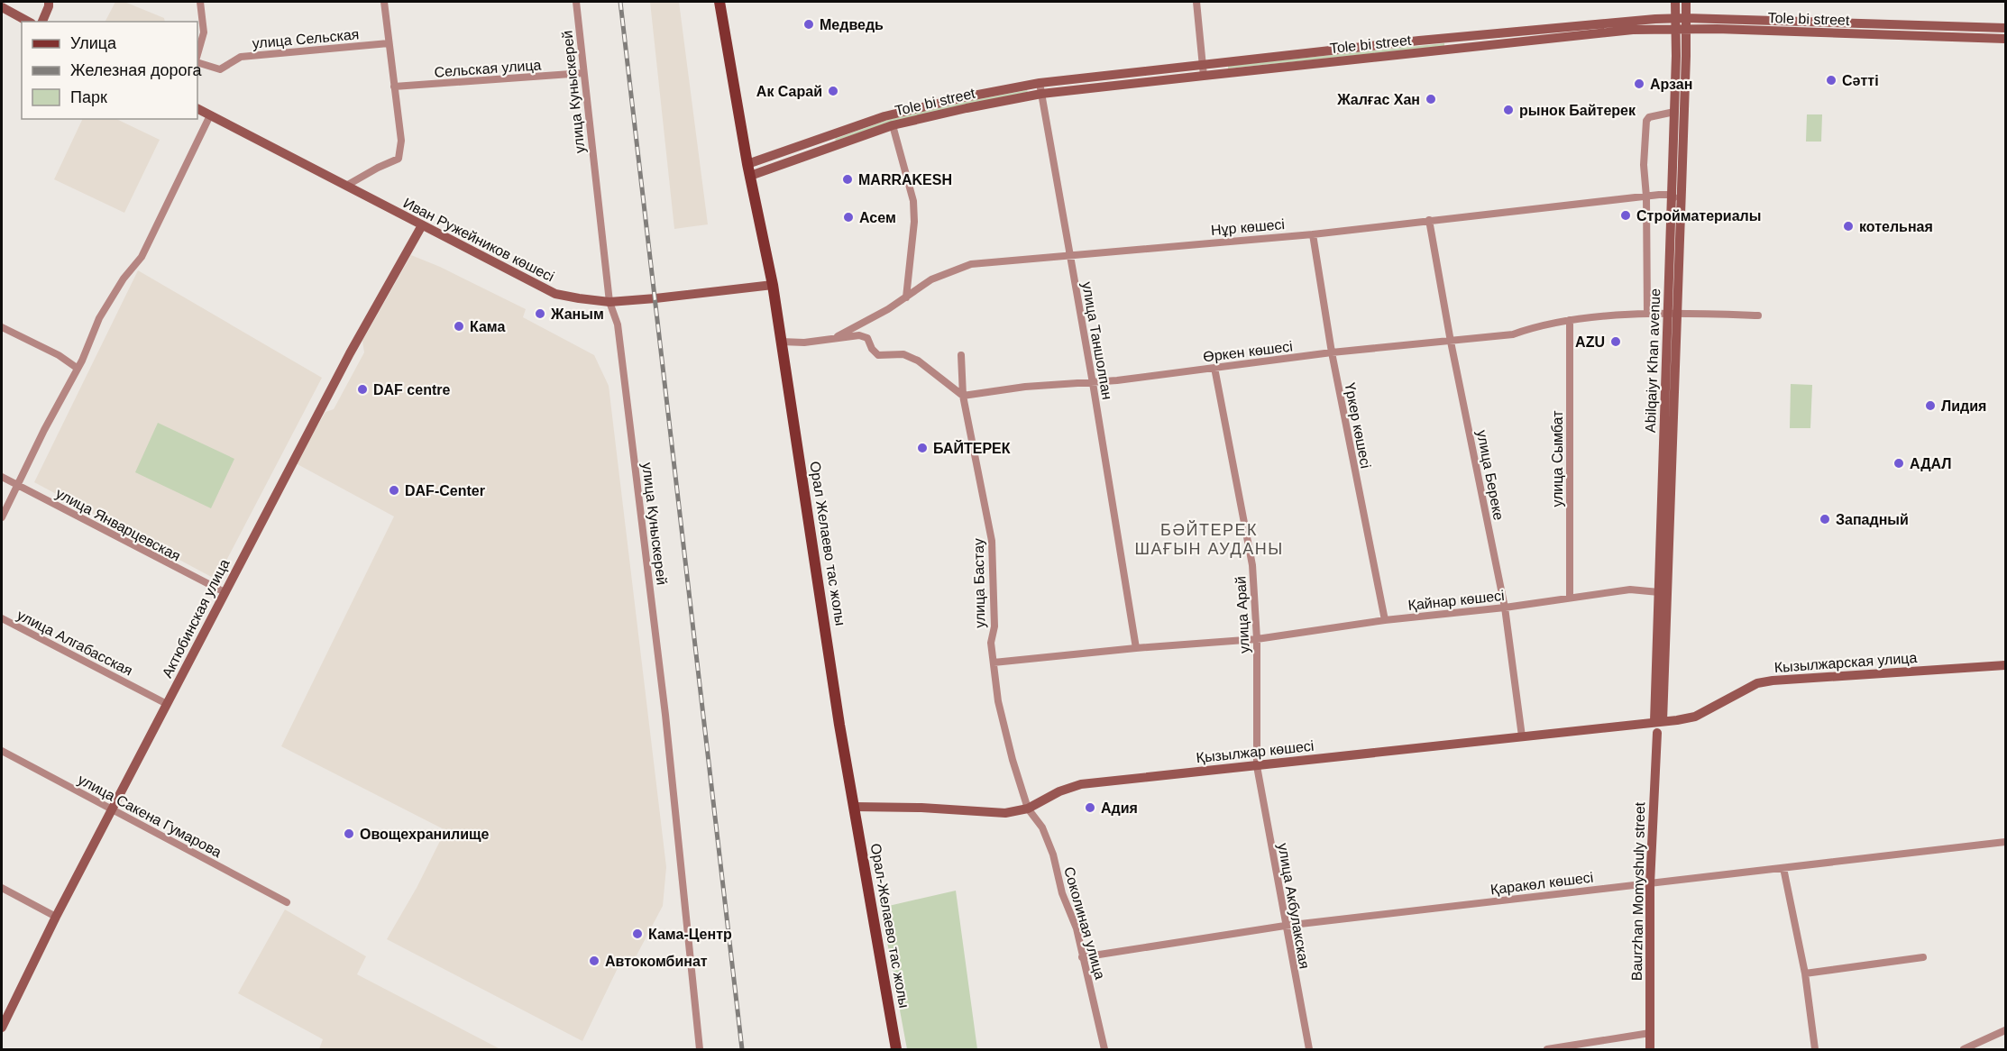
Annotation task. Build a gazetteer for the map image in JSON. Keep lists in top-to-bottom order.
{
  "streets": {
    "main road": ["Орал Желаево тас жолы", "Орал-Желаево тас жолы"],
    "street": [
      "Tole bi street",
      "улица Сельская",
      "Сельская улица",
      "улица Куныскерей",
      "Нұр көшесі",
      "Иван Ружейников көшесі",
      "улица Таншолпан",
      "Өркен көшесі",
      "Abilqaiyr Khan avenue",
      "Үркер көшесі",
      "улица Сымбат",
      "улица Береке",
      "улица Январцевская",
      "улица Бастау",
      "Қайнар көшесі",
      "улица Арай",
      "Актюбинская улица",
      "улица Алгабасская",
      "Кызылжарская улица",
      "Қызылжар көшесі",
      "улица Сакена Гумарова",
      "Қаракөл көшесі",
      "Baurzhan Momyshuly street",
      "улица Акбулакская",
      "Соколиная улица"
    ]
  },
  "crossings": [
    ["Tole bi street", "улица Таншолпан"],
    ["Tole bi street", "Abilqaiyr Khan avenue"],
    ["Сельская улица", "улица Куныскерей"],
    ["улица Куныскерей", "Иван Ружейников көшесі"],
    ["Нұр көшесі", "улица Таншолпан"],
    ["Нұр көшесі", "Abilqaiyr Khan avenue"],
    ["Нұр көшесі", "Үркер көшесі"],
    ["Нұр көшесі", "улица Береке"],
    ["Иван Ружейников көшесі", "Орал Желаево тас жолы"],
    ["Иван Ружейников көшесі", "Актюбинская улица"],
    ["улица Таншолпан", "Өркен көшесі"],
    ["улица Таншолпан", "Қайнар көшесі"],
    ["Өркен көшесі", "Abilqaiyr Khan avenue"],
    ["Өркен көшесі", "Үркер көшесі"],
    ["Өркен көшесі", "улица Сымбат"],
    ["Өркен көшесі", "улица Береке"],
    ["Өркен көшесі", "улица Бастау"],
    ["Өркен көшесі", "улица Арай"],
    ["Abilqaiyr Khan avenue", "Қайнар көшесі"],
    ["Abilqaiyr Khan avenue", "Кызылжарская улица"],
    ["Abilqaiyr Khan avenue", "Қызылжар көшесі"],
    ["Үркер көшесі", "Қайнар көшесі"],
    ["улица Сымбат", "Қайнар көшесі"],
    ["улица Береке", "Қайнар көшесі"],
    ["улица Береке", "Қызылжар көшесі"],
    ["улица Январцевская", "Актюбинская улица"],
    ["Орал Желаево тас жолы", "Қызылжар көшесі"],
    ["Орал Желаево тас жолы", "Орал-Желаево тас жолы"],
    ["улица Бастау", "Қайнар көшесі"],
    ["улица Бастау", "Қызылжар көшесі"],
    ["улица Бастау", "Соколиная улица"],
    ["Қайнар көшесі", "улица Арай"],
    ["улица Арай", "Қызылжар көшесі"],
    ["улица Арай", "улица Акбулакская"],
    ["Актюбинская улица", "улица Алгабасская"],
    ["Актюбинская улица", "улица Сакена Гумарова"],
    ["Кызылжарская улица", "Қызылжар көшесі"],
    ["Қызылжар көшесі", "улица Акбулакская"],
    ["Қызылжар көшесі", "Соколиная улица"],
    ["Қызылжар көшесі", "Орал-Желаево тас жолы"],
    ["Қаракөл көшесі", "Baurzhan Momyshuly street"],
    ["Қаракөл көшесі", "улица Акбулакская"],
    ["Қаракөл көшесі", "Соколиная улица"]
  ],
  "districts": ["БӘЙТЕРЕК ШАҒЫН АУДАНЫ"],
  "places": [
    "Медведь",
    "Cәтті",
    "Арзан",
    "Ак Сарай",
    "Жалғас Хан",
    "рынок Байтерек",
    "MARRAKESH",
    "Стройматериалы",
    "Асем",
    "котельная",
    "Жаным",
    "Кама",
    "AZU",
    "DAF centre",
    "Лидия",
    "БАЙТЕРЕК",
    "АДАЛ",
    "DAF-Center",
    "Западный",
    "Адия",
    "Овощехранилище",
    "Кама-Центр",
    "Автокомбинат"
  ],
  "legend": ["Улица", "Железная дорога", "Парк"]
}
